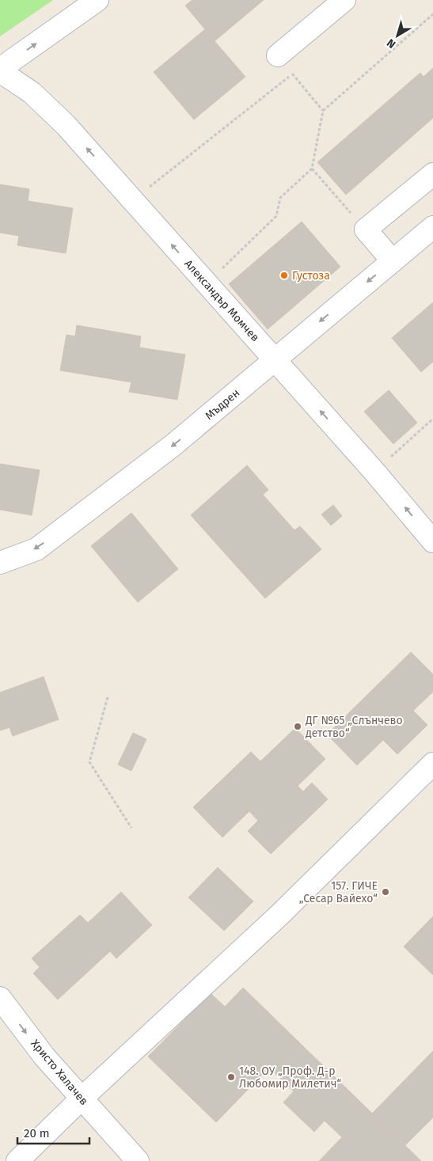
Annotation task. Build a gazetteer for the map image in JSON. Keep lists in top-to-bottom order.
{
  "streets": {
    "street": ["Александър Момчев", "Мъдрен", "Христо Халачев"]
  },
  "crossings": [
    ["Александър Момчев", "Мъдрен"]
  ],
  "one_way": ["Александър Момчев", "Мъдрен", "Христо Халачев"],
  "places": [
    "Густоза",
    "ДГ №65 „Слънчево детство“",
    "157. ГИЧЕ „Сесар Вайехо“",
    "148. ОУ „Проф. Д-р Любомир Милетич“"
  ],
  "scale_bar": "20 m",
  "north": "bottom left"
}
